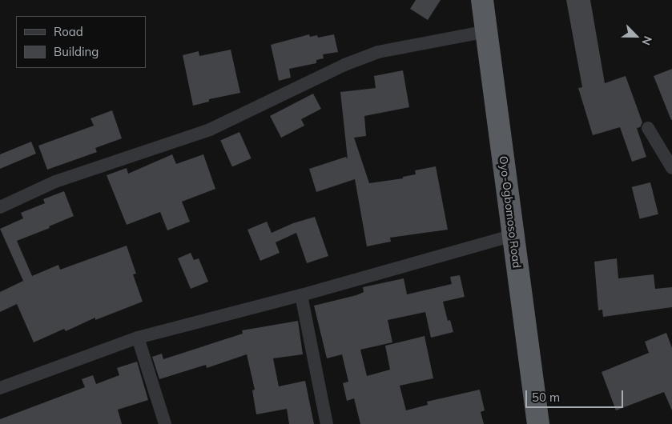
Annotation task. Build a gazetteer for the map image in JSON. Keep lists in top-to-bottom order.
{
  "streets": {
    "highway": ["Oyo-Ogbomoso Road"]
  },
  "legend": ["Road", "Building"],
  "scale_bar": "50 m",
  "north": "bottom right"
}
